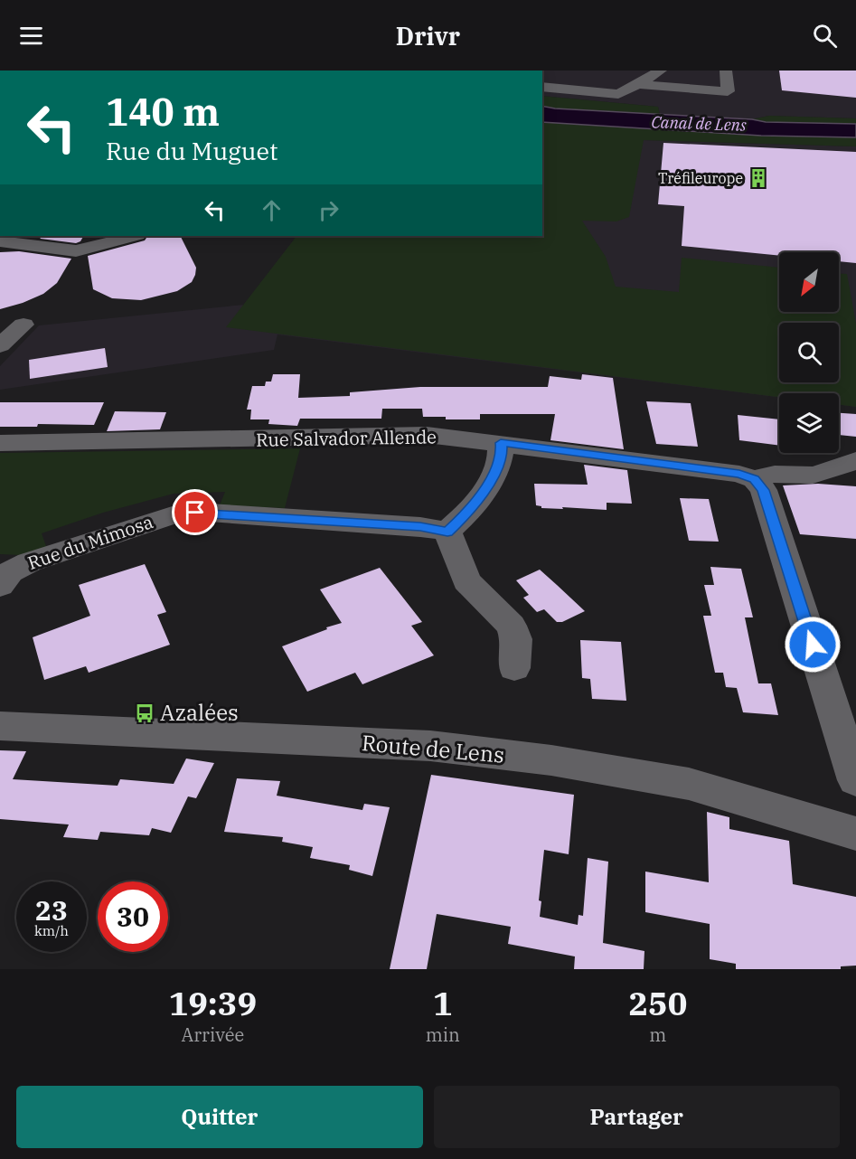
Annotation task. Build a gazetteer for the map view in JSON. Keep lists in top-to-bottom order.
{
  "streets": {
    "street": ["Rue Salvador Allende", "Rue du Mimosa", "Route de Lens"]
  },
  "water": ["Canal de Lens"],
  "places": {
    "building": ["Tréfileurope"],
    "bus stop": ["Azalées"]
  },
  "north": "bottom left",
  "page": {
    "header": "Drivr",
    "turn": ["140 m", "Rue du Muguet"],
    "speed": "23 km/h",
    "limit": "30",
    "eta": [
      "19:39",
      "Arrivée",
      "1",
      "min",
      "250",
      "m"
    ],
    "buttons": ["Quitter", "Partager"]
  }
}
